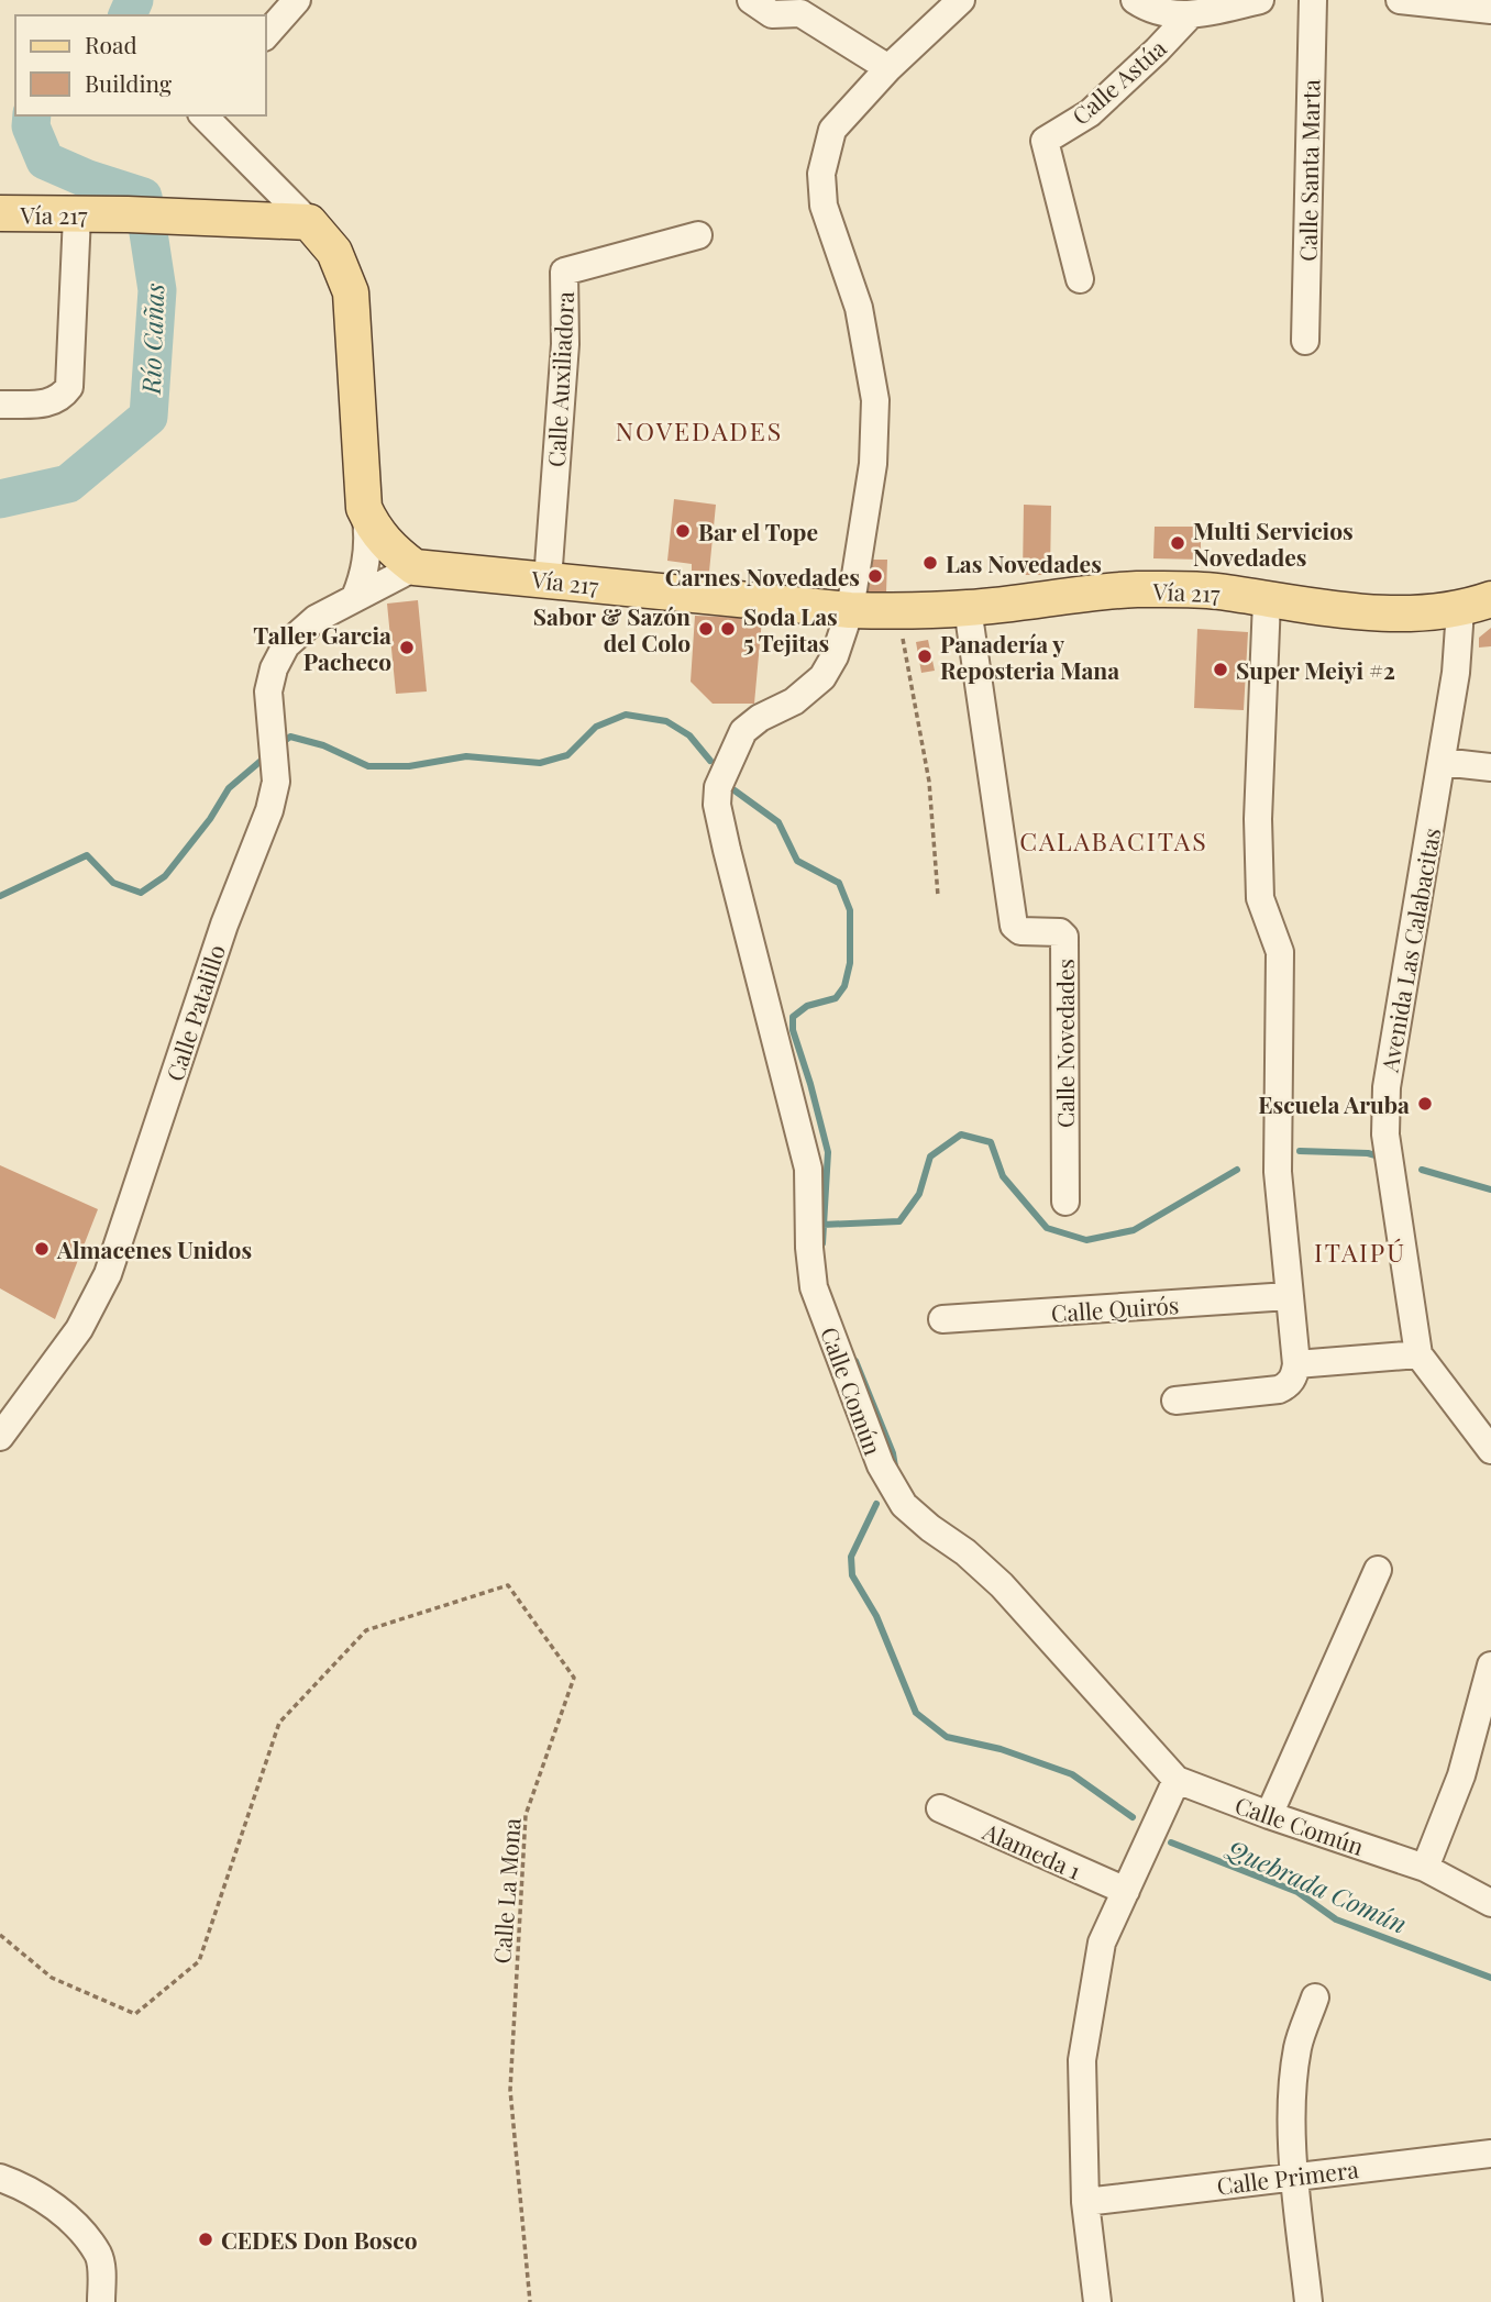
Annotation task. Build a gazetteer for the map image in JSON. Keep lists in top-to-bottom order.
{
  "streets": {
    "main road": ["Vía 217"],
    "street": [
      "Calle Astúa",
      "Calle Santa Marta",
      "Calle Auxiliadora",
      "Avenida Las Calabacitas",
      "Calle Patalillo",
      "Calle Novedades",
      "Calle Quirós",
      "Calle Común",
      "Alameda 1",
      "Calle Primera"
    ],
    "path": ["Calle La Mona"]
  },
  "crossings": [
    ["Vía 217", "Calle Auxiliadora"],
    ["Vía 217", "Avenida Las Calabacitas"],
    ["Vía 217", "Calle Patalillo"],
    ["Vía 217", "Calle Novedades"],
    ["Vía 217", "Calle Común"]
  ],
  "districts": ["NOVEDADES", "CALABACITAS", "ITAIPÚ"],
  "water": ["Río Cañas", "Quebrada Común"],
  "places": [
    "Bar el Tope",
    "Multi Servicios Novedades",
    "Las Novedades",
    "Carnes Novedades",
    "Sabor & Sazón del Colo",
    "Soda Las 5 Tejitas",
    "Taller Garcia Pacheco",
    "Panadería y Reposteria Mana",
    "Super Meiyi #2",
    "Escuela Aruba",
    "Almacenes Unidos",
    "CEDES Don Bosco"
  ],
  "legend": ["Road", "Building"]
}
